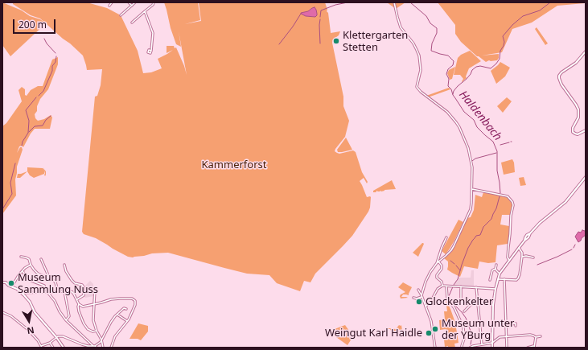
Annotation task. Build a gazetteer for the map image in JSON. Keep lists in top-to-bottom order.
{
  "water": ["Haldenbach"],
  "parks": ["Kammerforst"],
  "places": [
    "Klettergarten Stetten",
    "Museum Sammlung Nuss",
    "Glockenkelter",
    "Museum unter der YBurg",
    "Weingut Karl Haidle"
  ],
  "scale_bar": "200 m",
  "north": "bottom"
}
